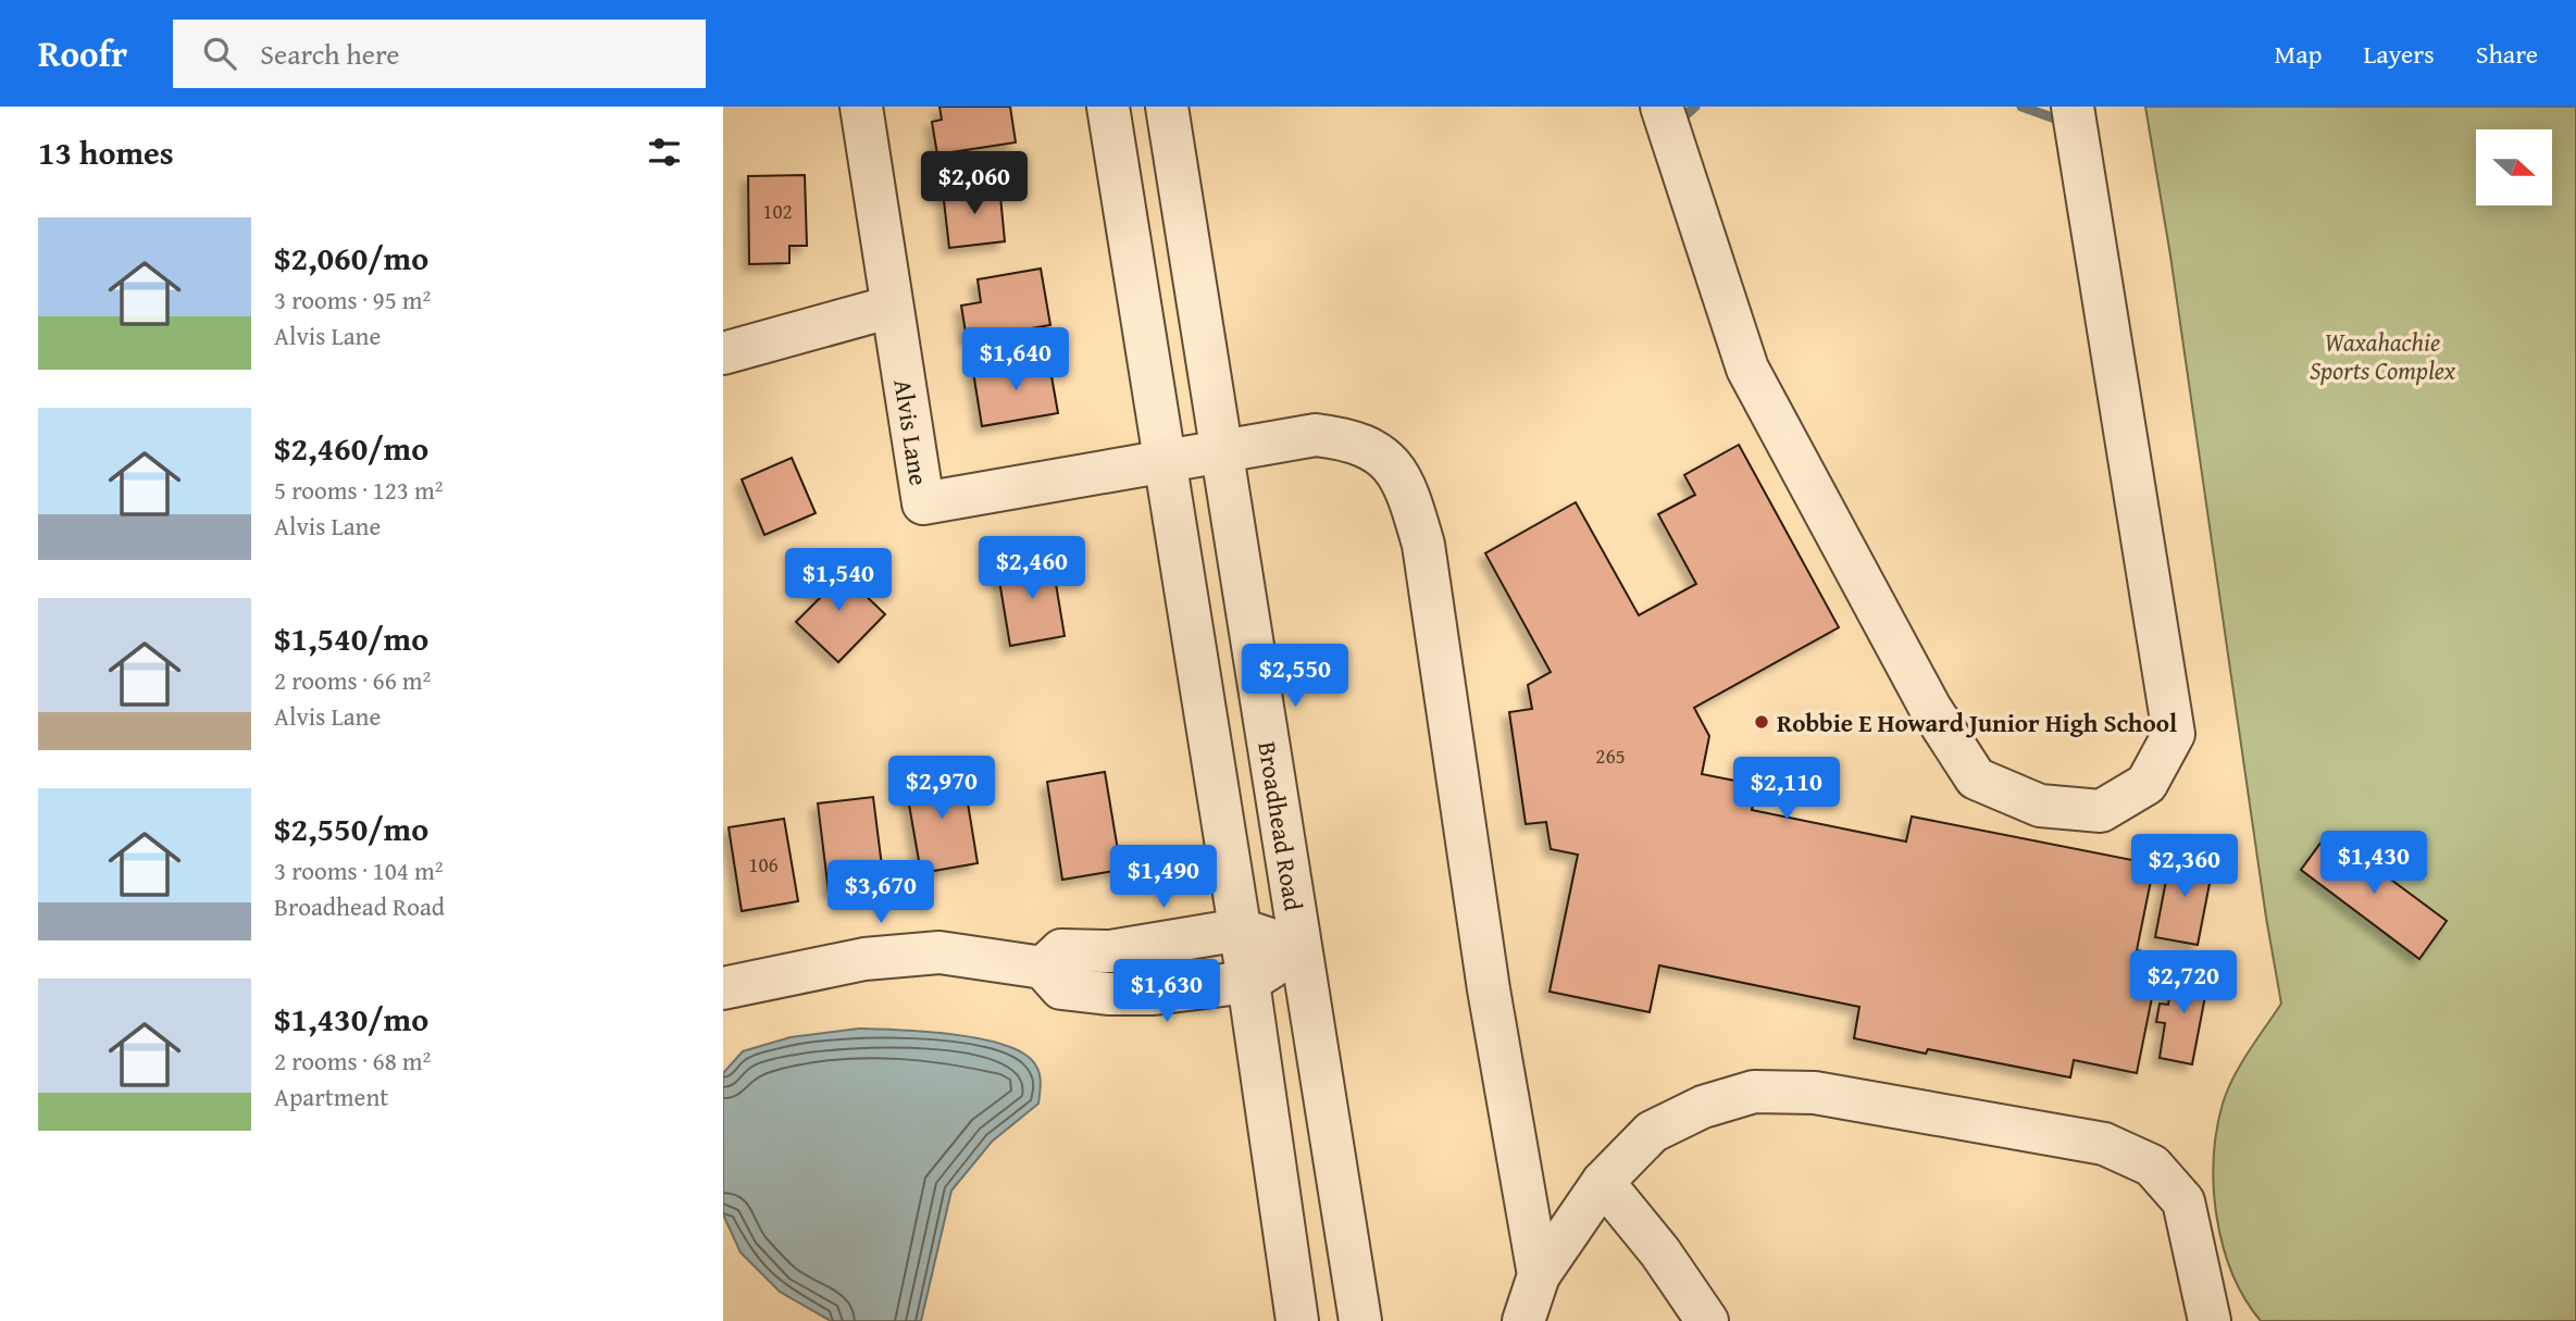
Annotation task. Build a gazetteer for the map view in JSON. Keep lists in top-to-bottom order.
{
  "streets": {
    "street": ["Alvis Lane", "Broadhead Road"]
  },
  "crossings": [
    ["Alvis Lane", "Broadhead Road"]
  ],
  "parks": ["Waxahachie Sports Complex"],
  "places": ["Robbie E Howard Junior High School"],
  "house_numbers": ["102", "265", "106"],
  "north": "right",
  "page": {
    "header": "Roofr",
    "search": "Search here",
    "nav": ["Map", "Layers", "Share"],
    "heading": "13 homes",
    "price": [
      "$2,060",
      "$1,640",
      "$2,460",
      "$1,540",
      "$2,550",
      "$2,970",
      "$2,110",
      "$1,430",
      "$2,360",
      "$1,490",
      "$3,670",
      "$2,720",
      "$1,630"
    ],
    "list": [
      {
        "name": "$2,060/mo",
        "note": "3 rooms · 95 m² · Alvis Lane"
      },
      {
        "name": "$2,460/mo",
        "note": "5 rooms · 123 m² · Alvis Lane"
      },
      {
        "name": "$1,540/mo",
        "note": "2 rooms · 66 m² · Alvis Lane"
      },
      {
        "name": "$2,550/mo",
        "note": "3 rooms · 104 m² · Broadhead Road"
      },
      {
        "name": "$1,430/mo",
        "note": "2 rooms · 68 m² · Apartment"
      }
    ]
  }
}
